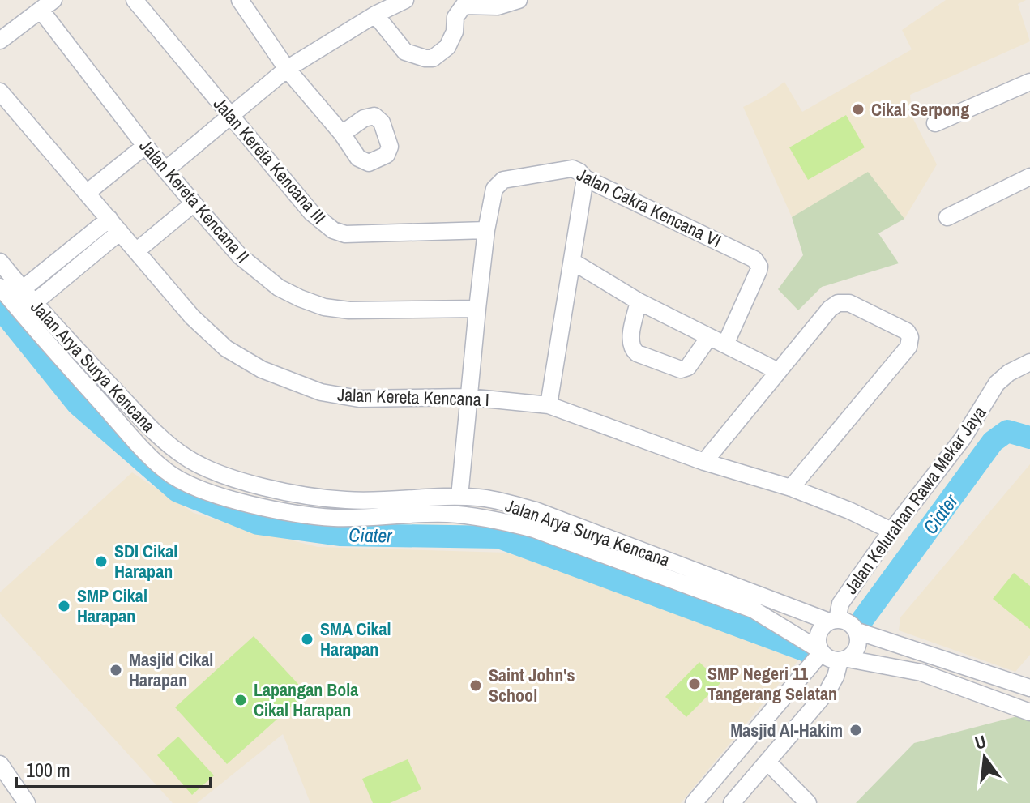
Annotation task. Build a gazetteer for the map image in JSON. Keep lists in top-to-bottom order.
{
  "streets": {
    "street": [
      "Jalan Kereta Kencana III",
      "Jalan Kereta Kencana II",
      "Jalan Cakra Kencana VI",
      "Jalan Arya Surya Kencana",
      "Jalan Kereta Kencana I",
      "Jalan Kelurahan Rawa Mekar Jaya"
    ]
  },
  "crossings": [
    ["Jalan Kereta Kencana III", "Jalan Cakra Kencana VI"],
    ["Jalan Kereta Kencana II", "Jalan Cakra Kencana VI"],
    ["Jalan Cakra Kencana VI", "Jalan Arya Surya Kencana"],
    ["Jalan Cakra Kencana VI", "Jalan Kereta Kencana I"],
    ["Jalan Arya Surya Kencana", "Jalan Kelurahan Rawa Mekar Jaya"],
    ["Jalan Kereta Kencana I", "Jalan Kelurahan Rawa Mekar Jaya"]
  ],
  "water": ["Ciater"],
  "places": [
    "Cikal Serpong",
    "SDI Cikal Harapan",
    "SMP Cikal Harapan",
    "SMA Cikal Harapan",
    "Masjid Cikal Harapan",
    "SMP Negeri 11 Tangerang Selatan",
    "Saint John's School",
    "Lapangan Bola Cikal Harapan",
    "Masjid Al-Hakim"
  ],
  "scale_bar": "100 m",
  "north": "top"
}
